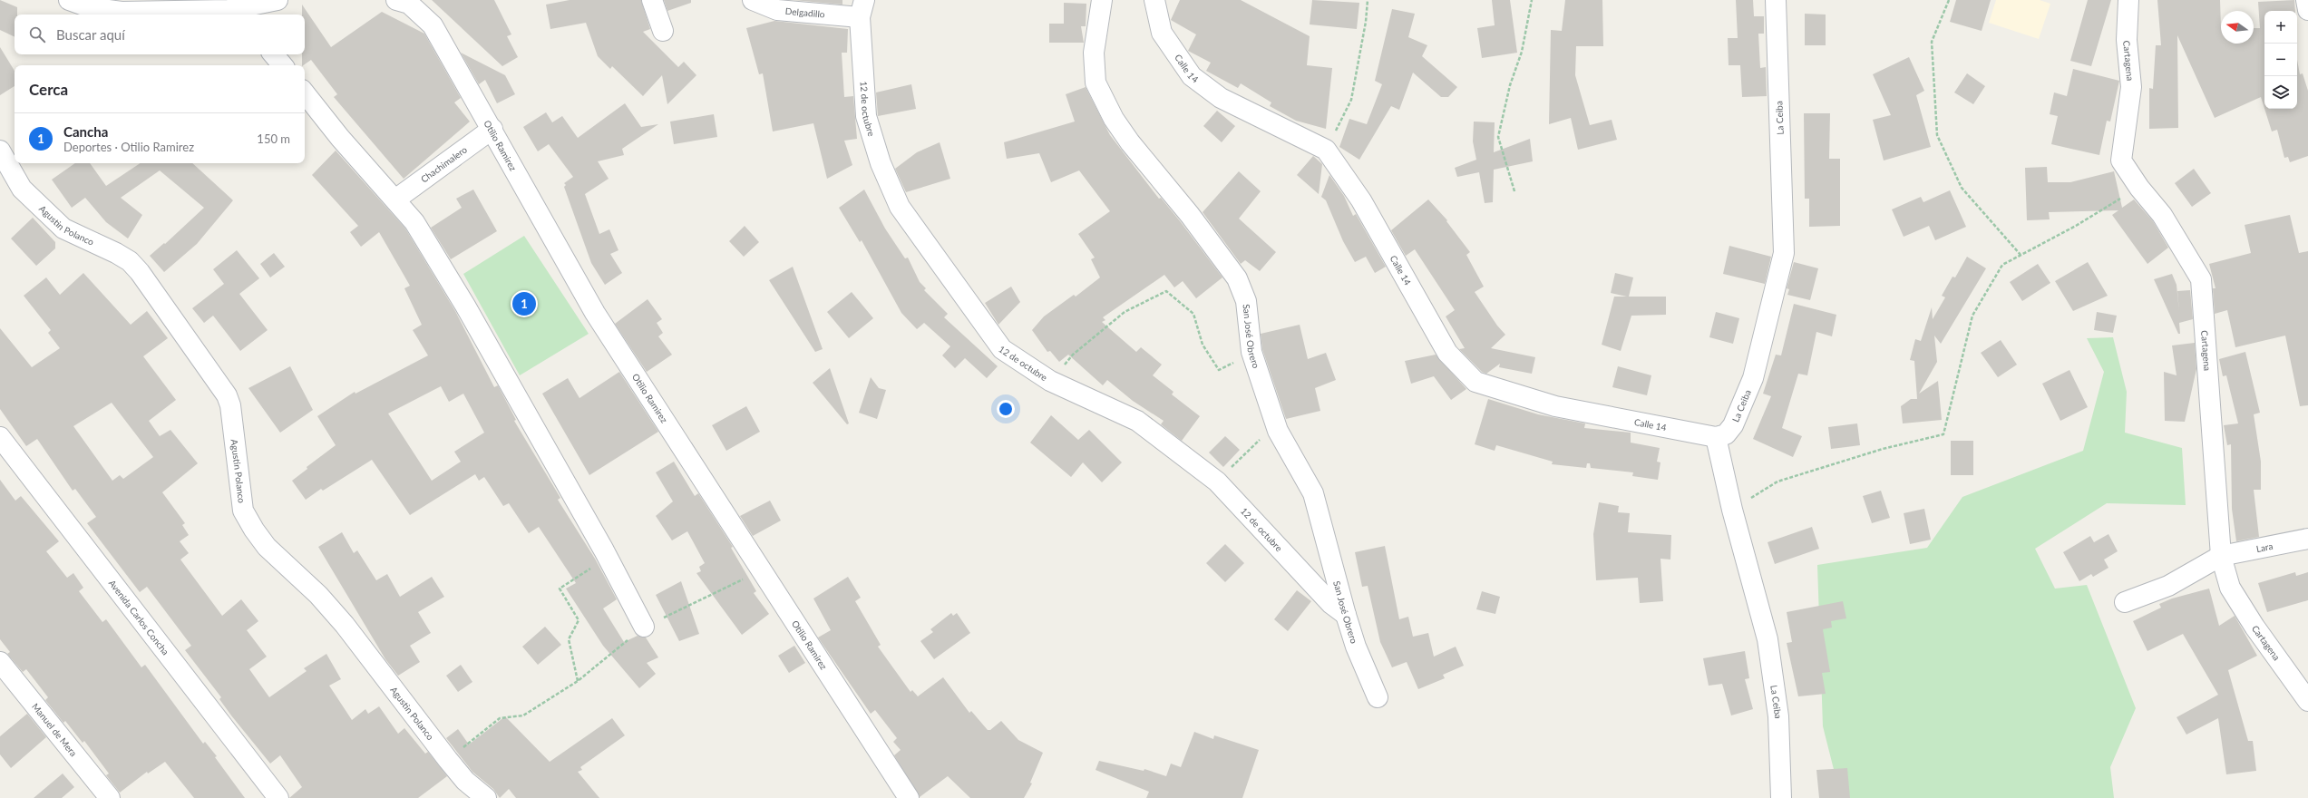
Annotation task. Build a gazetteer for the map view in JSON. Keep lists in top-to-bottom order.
{
  "streets": {
    "street": [
      "Delgadillo",
      "Cartagena",
      "Calle 14",
      "12 de octubre",
      "La Ceiba",
      "Otilio Ramirez",
      "Chachimalero",
      "Agustin Polanco",
      "San José Obrero",
      "Lara",
      "Avenida Carlos Concha",
      "Manuel de Mera"
    ]
  },
  "crossings": [
    ["Delgadillo", "12 de octubre"],
    ["Cartagena", "Lara"],
    ["Calle 14", "La Ceiba"],
    ["12 de octubre", "San José Obrero"],
    ["Otilio Ramirez", "Chachimalero"]
  ],
  "north": "left",
  "page": {
    "map_buttons": ["+", "−"],
    "search": "Buscar aquí",
    "heading": "Cerca",
    "list": [
      {
        "mark": "1",
        "name": "Cancha",
        "note": "Deportes · Otilio Ramirez",
        "value": "150 m"
      }
    ],
    "pins": "1"
  }
}
